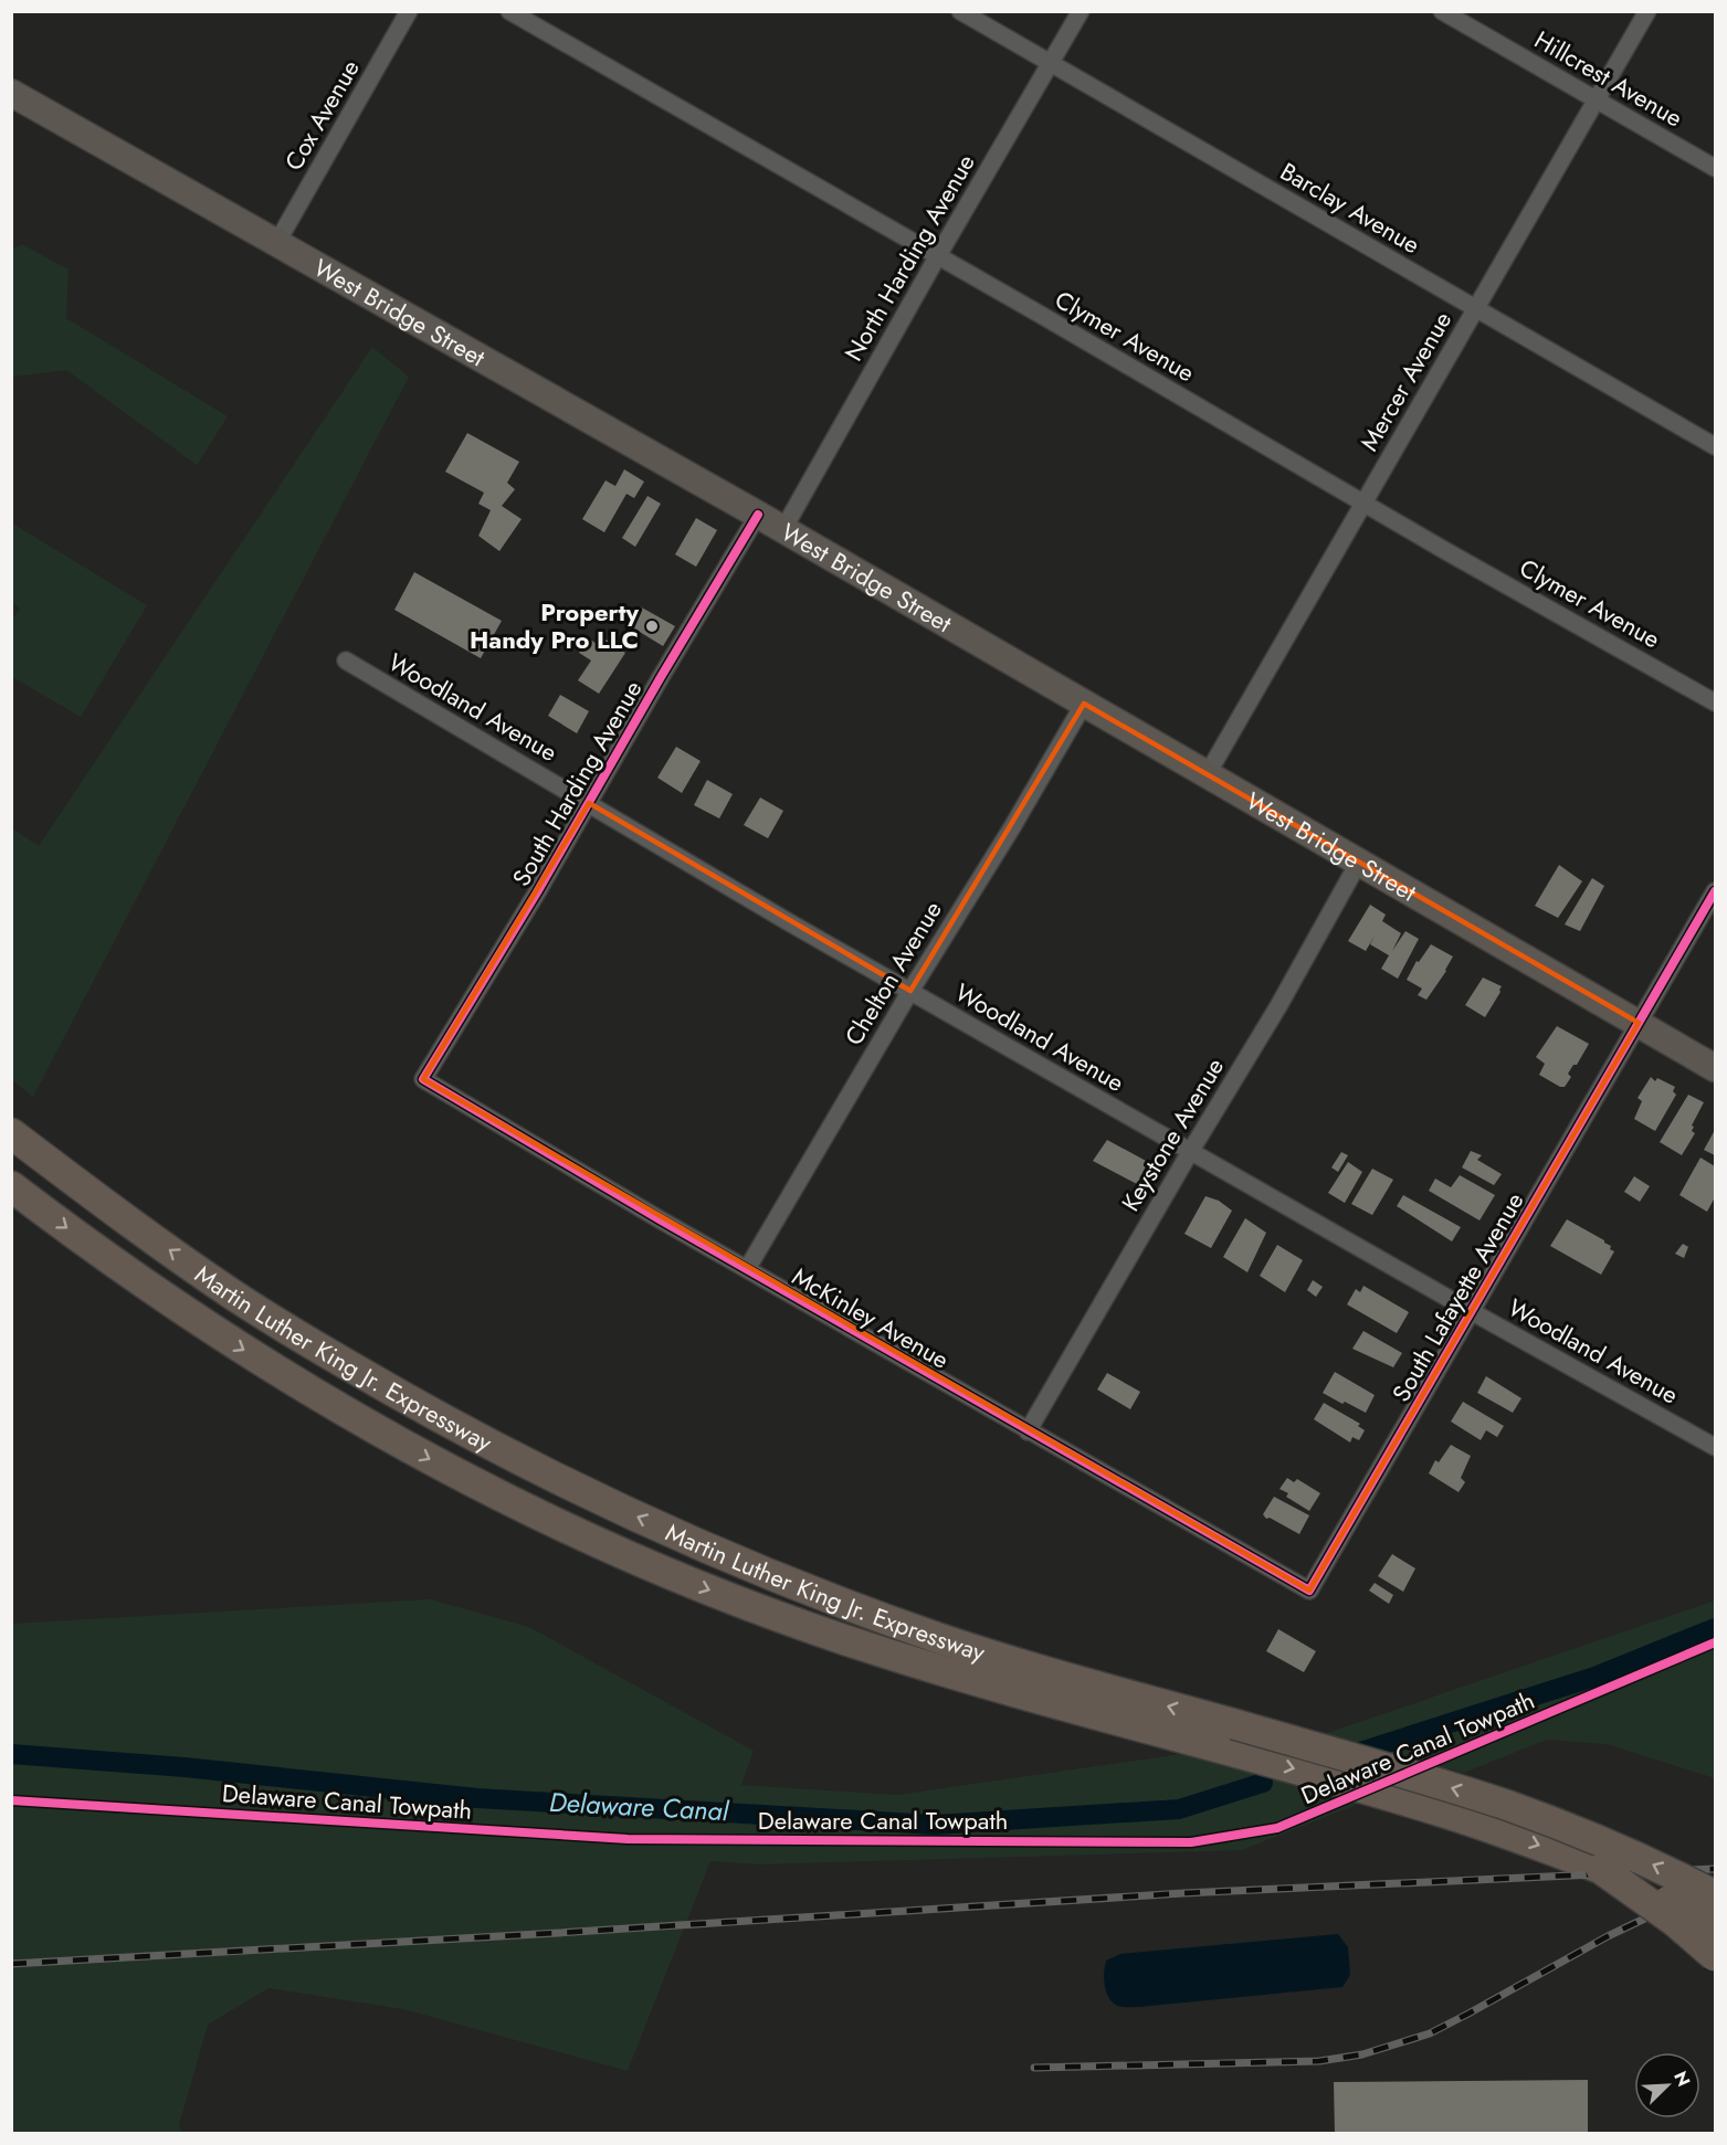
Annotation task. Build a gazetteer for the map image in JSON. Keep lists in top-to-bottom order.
{
  "streets": {
    "highway": ["Martin Luther King Jr. Expressway"],
    "main road": ["West Bridge Street"],
    "street": [
      "Hillcrest Avenue",
      "Cox Avenue",
      "Barclay Avenue",
      "North Harding Avenue",
      "Clymer Avenue",
      "Mercer Avenue",
      "Woodland Avenue",
      "South Harding Avenue",
      "Chelton Avenue",
      "Keystone Avenue",
      "South Lafayette Avenue",
      "McKinley Avenue"
    ],
    "cycle path": ["Delaware Canal Towpath"]
  },
  "crossings": [
    ["Hillcrest Avenue", "Mercer Avenue"],
    ["Cox Avenue", "West Bridge Street"],
    ["Barclay Avenue", "North Harding Avenue"],
    ["Barclay Avenue", "Mercer Avenue"],
    ["North Harding Avenue", "West Bridge Street"],
    ["North Harding Avenue", "Clymer Avenue"],
    ["West Bridge Street", "Mercer Avenue"],
    ["West Bridge Street", "South Harding Avenue"],
    ["West Bridge Street", "Chelton Avenue"],
    ["West Bridge Street", "Keystone Avenue"],
    ["West Bridge Street", "South Lafayette Avenue"],
    ["Clymer Avenue", "Mercer Avenue"],
    ["Woodland Avenue", "South Harding Avenue"],
    ["Woodland Avenue", "Chelton Avenue"],
    ["Woodland Avenue", "Keystone Avenue"],
    ["Woodland Avenue", "South Lafayette Avenue"],
    ["South Harding Avenue", "McKinley Avenue"],
    ["Chelton Avenue", "McKinley Avenue"],
    ["Keystone Avenue", "McKinley Avenue"],
    ["South Lafayette Avenue", "McKinley Avenue"]
  ],
  "water": ["Delaware Canal"],
  "places": ["Property Handy Pro LLC"],
  "north": "top right"
}
